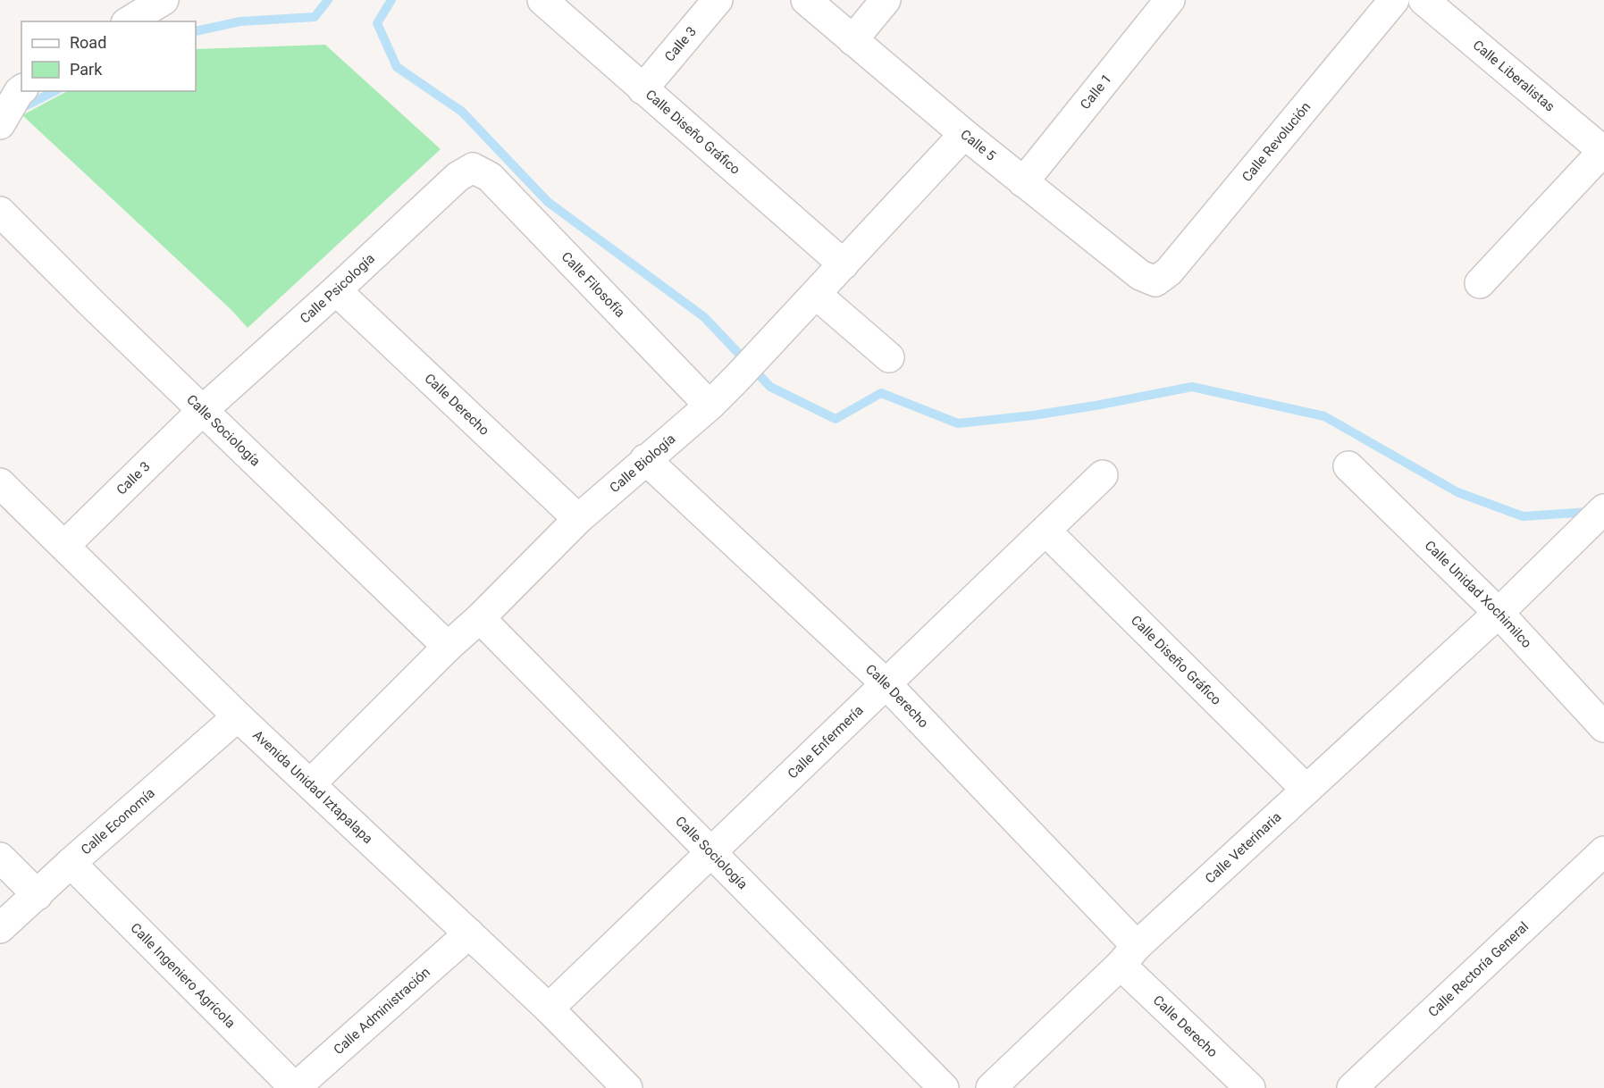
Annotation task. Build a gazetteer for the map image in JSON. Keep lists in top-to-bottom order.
{
  "streets": {
    "street": [
      "Calle 3",
      "Calle Liberalistas",
      "Calle 1",
      "Calle Diseño Gráfico",
      "Calle Revolución",
      "Calle 5",
      "Calle Filosofía",
      "Calle Psicología",
      "Calle Derecho",
      "Calle Sociología",
      "Calle Biología",
      "Calle Unidad Xochimilco",
      "Calle Enfermería",
      "Avenida Unidad Iztapalapa",
      "Calle Economía",
      "Calle Veterinaria",
      "Calle Rectoría General",
      "Calle Ingeniero Agrícola",
      "Calle Administración"
    ]
  },
  "crossings": [
    ["Calle 3", "Calle Diseño Gráfico"],
    ["Calle 3", "Calle Psicología"],
    ["Calle 3", "Calle Sociología"],
    ["Calle 3", "Avenida Unidad Iztapalapa"],
    ["Calle 1", "Calle 5"],
    ["Calle Diseño Gráfico", "Calle Biología"],
    ["Calle Diseño Gráfico", "Calle Enfermería"],
    ["Calle Diseño Gráfico", "Calle Veterinaria"],
    ["Calle Revolución", "Calle 5"],
    ["Calle 5", "Calle Biología"],
    ["Calle Filosofía", "Calle Psicología"],
    ["Calle Filosofía", "Calle Biología"],
    ["Calle Psicología", "Calle Derecho"],
    ["Calle Psicología", "Calle Sociología"],
    ["Calle Derecho", "Calle Biología"],
    ["Calle Derecho", "Calle Enfermería"],
    ["Calle Derecho", "Calle Veterinaria"],
    ["Calle Sociología", "Calle Biología"],
    ["Calle Sociología", "Calle Enfermería"],
    ["Calle Biología", "Avenida Unidad Iztapalapa"],
    ["Calle Unidad Xochimilco", "Calle Veterinaria"],
    ["Calle Enfermería", "Avenida Unidad Iztapalapa"],
    ["Avenida Unidad Iztapalapa", "Calle Economía"],
    ["Avenida Unidad Iztapalapa", "Calle Administración"],
    ["Calle Economía", "Calle Ingeniero Agrícola"],
    ["Calle Ingeniero Agrícola", "Calle Administración"]
  ],
  "legend": ["Road", "Park"]
}
